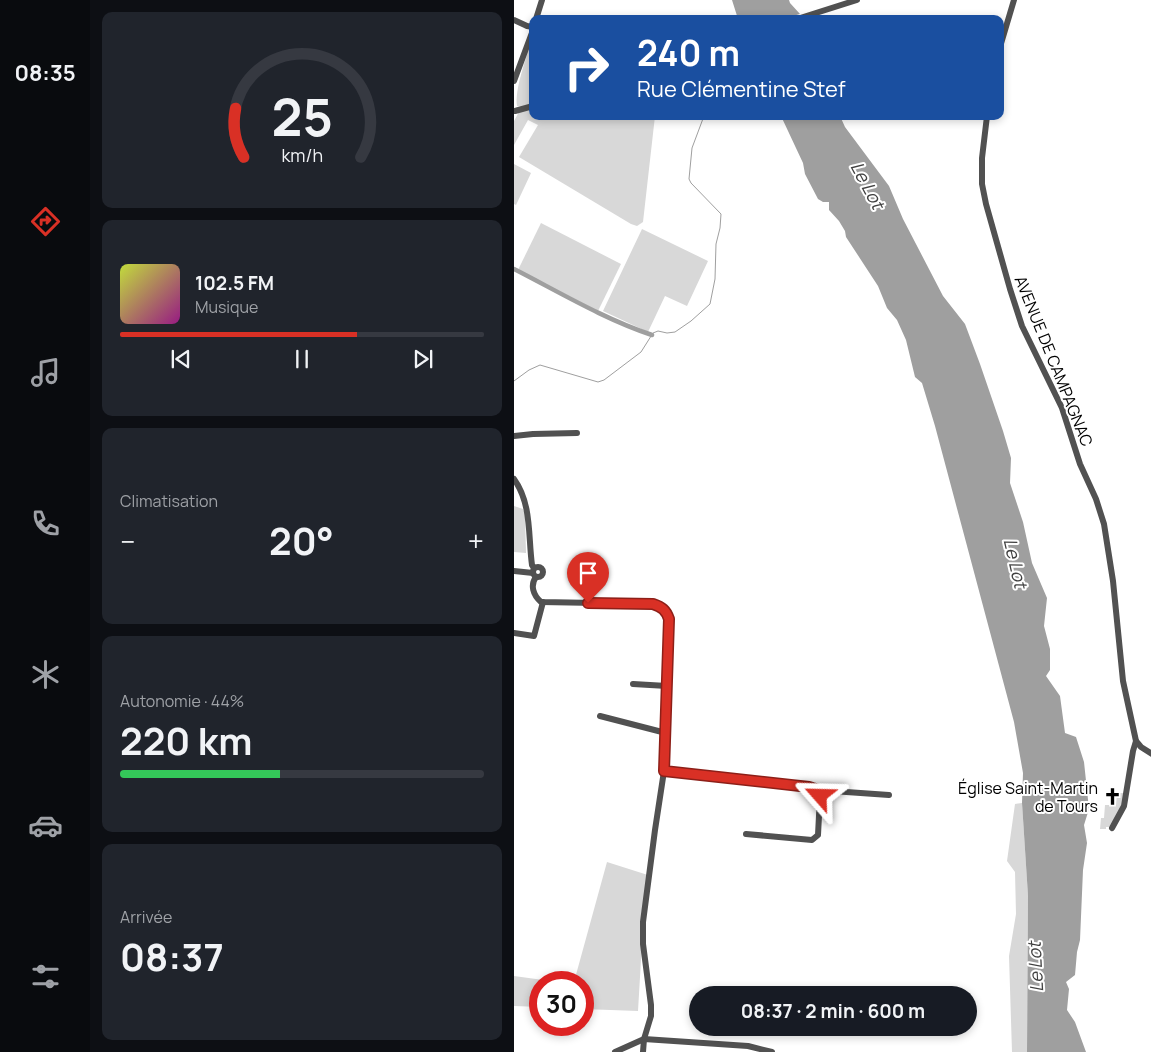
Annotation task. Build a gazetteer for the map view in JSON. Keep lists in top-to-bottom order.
{
  "streets": {
    "street": ["AVENUE DE CAMPAGNAC"]
  },
  "water": ["Le Lot"],
  "places": {
    "church": ["Église Saint-Martin de Tours"]
  },
  "page": {
    "tabs": "08:35",
    "turn": ["240 m", "Rue Clémentine Stef"],
    "song": ["102.5 FM", "Musique"],
    "tile": [
      "Climatisation",
      ["Autonomie · 44%", "220 km"],
      ["Arrivée", "08:37"]
    ],
    "heat": ["−", "20°", "+"],
    "limit": "30",
    "trip": "08:37 · 2 min · 600 m",
    "gauge": ["25", "km/h"]
  }
}
